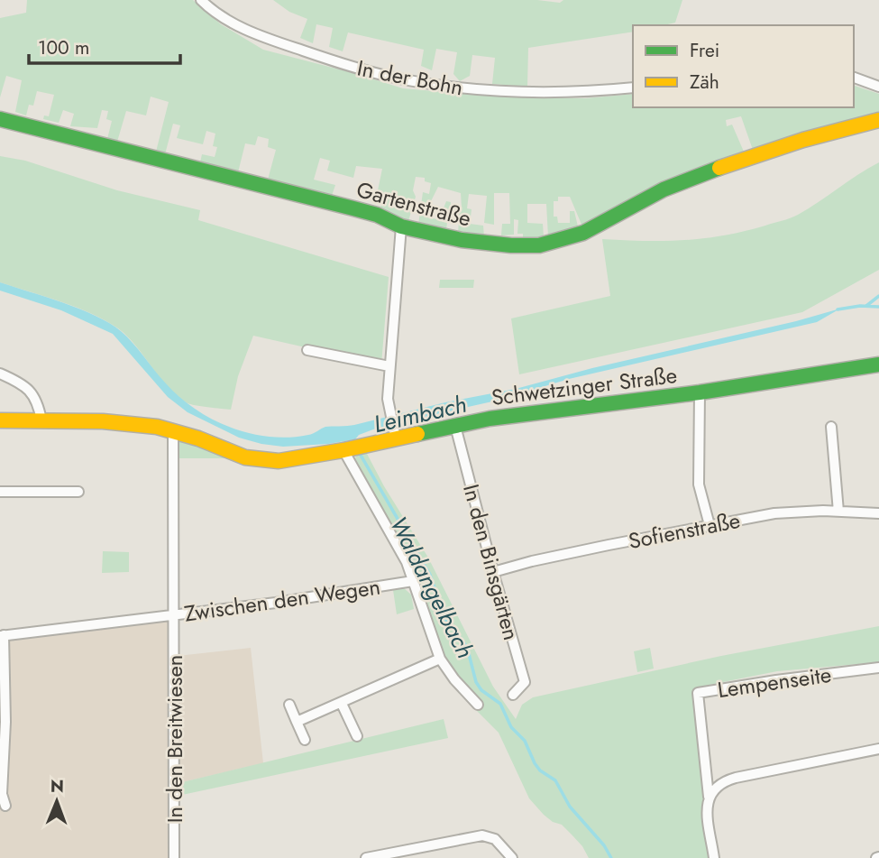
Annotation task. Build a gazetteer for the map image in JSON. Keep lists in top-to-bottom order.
{
  "streets": {
    "street": [
      "In der Bohn",
      "Gartenstraße",
      "Schwetzinger Straße",
      "Sofienstraße",
      "In den Binsgärten",
      "Zwischen den Wegen",
      "Lempenseite",
      "In den Breitwiesen"
    ]
  },
  "crossings": [
    ["Schwetzinger Straße", "In den Binsgärten"],
    ["Schwetzinger Straße", "Zwischen den Wegen"],
    ["Schwetzinger Straße", "In den Breitwiesen"],
    ["Sofienstraße", "In den Binsgärten"],
    ["Zwischen den Wegen", "In den Breitwiesen"]
  ],
  "water": ["Leimbach", "Waldangelbach"],
  "legend": ["Frei", "Zäh"],
  "scale_bar": "100 m",
  "north": "top"
}
